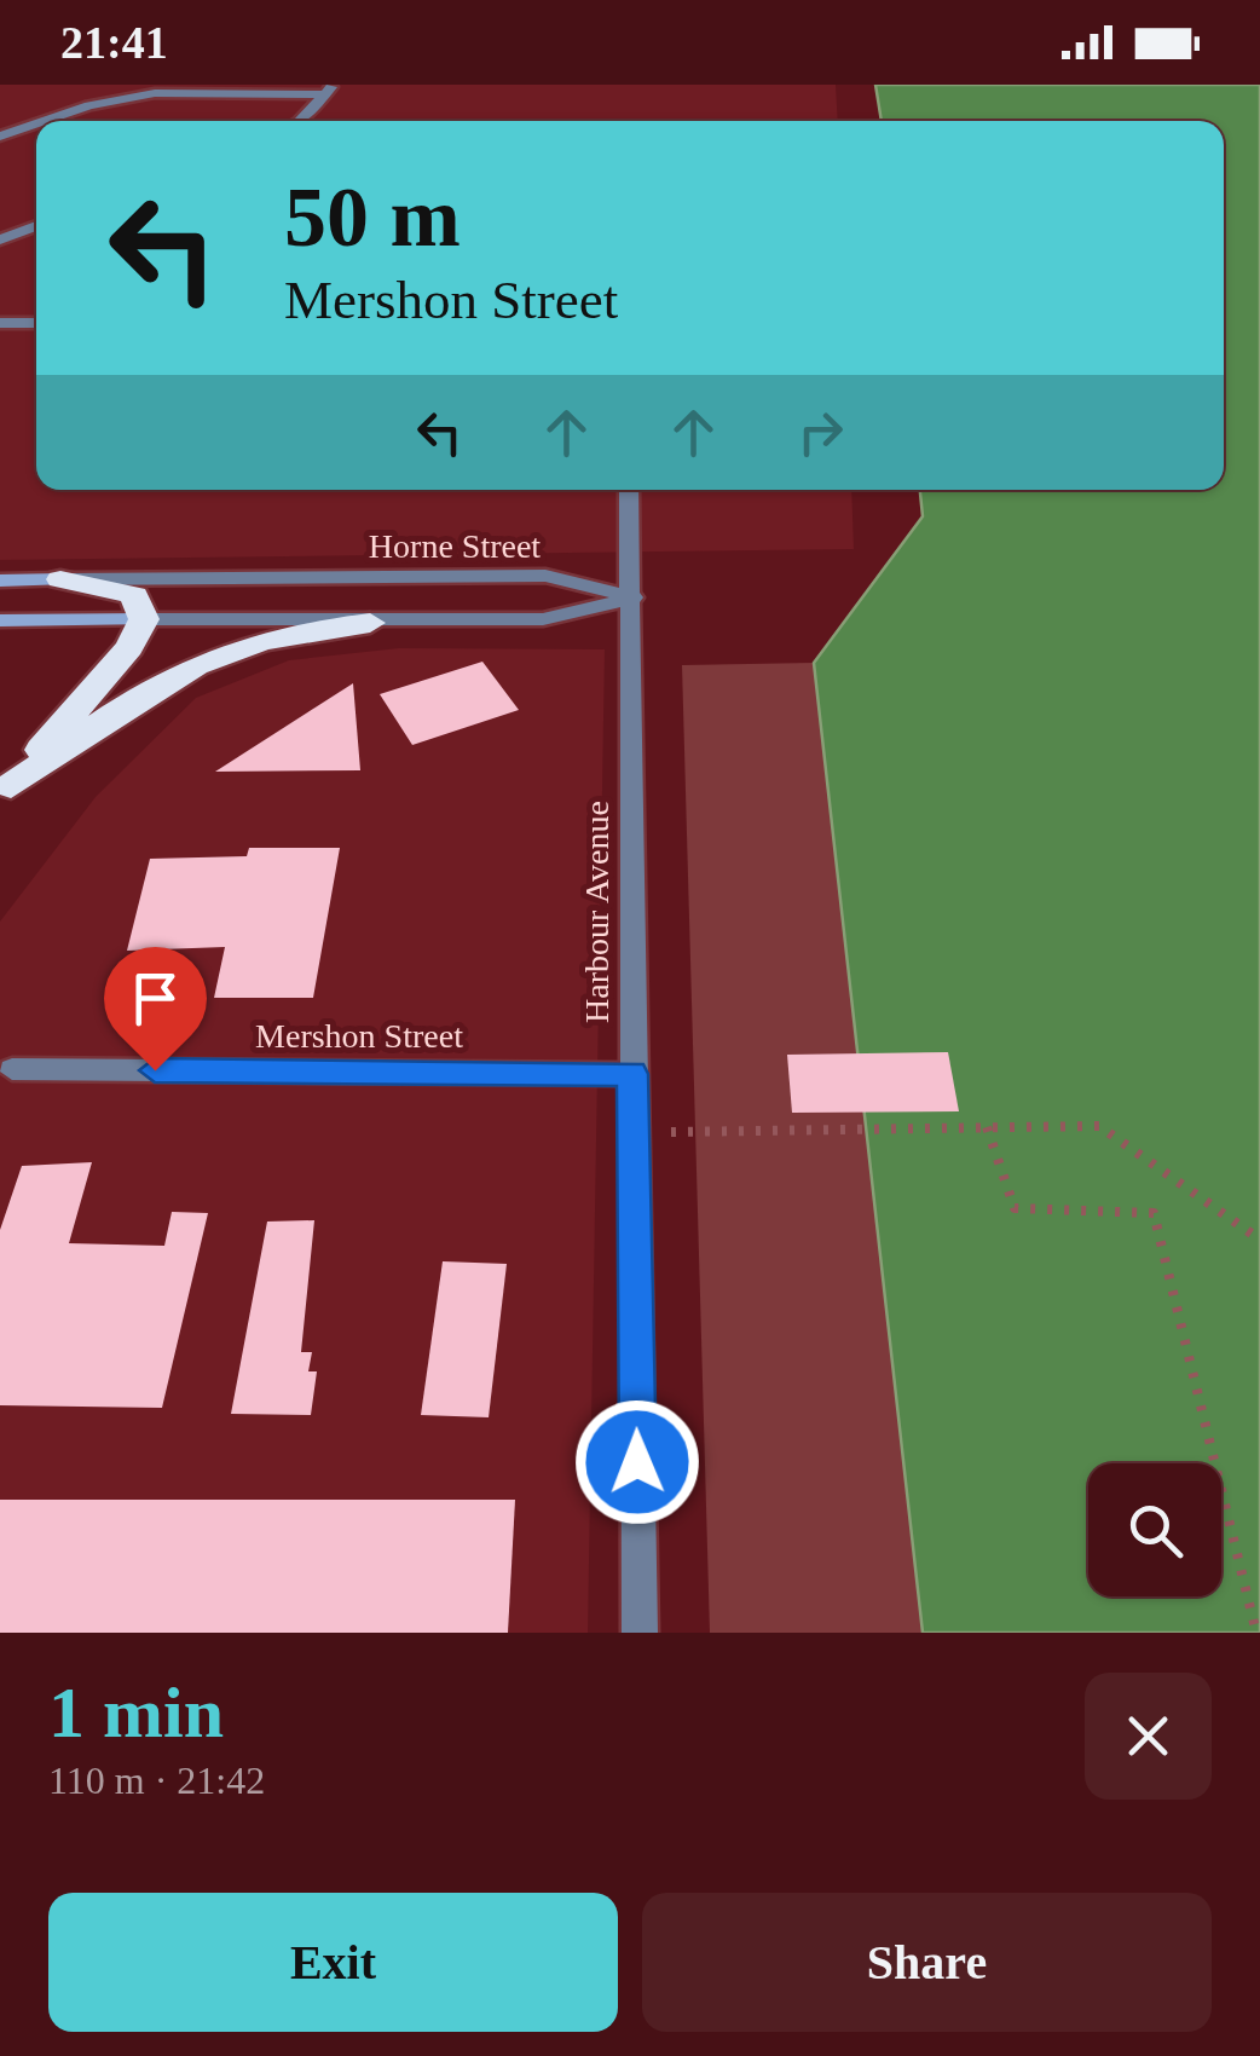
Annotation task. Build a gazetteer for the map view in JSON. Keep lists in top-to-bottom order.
{
  "streets": {
    "main road": ["Horne Street"],
    "street": ["Harbour Avenue", "Mershon Street"]
  },
  "crossings": [
    ["Horne Street", "Harbour Avenue"],
    ["Harbour Avenue", "Mershon Street"]
  ],
  "page": {
    "status": "21:41",
    "turn": ["50 m", "Mershon Street"],
    "heading": ["1 min", "110 m · 21:42"],
    "buttons": ["Exit", "Share"]
  }
}
